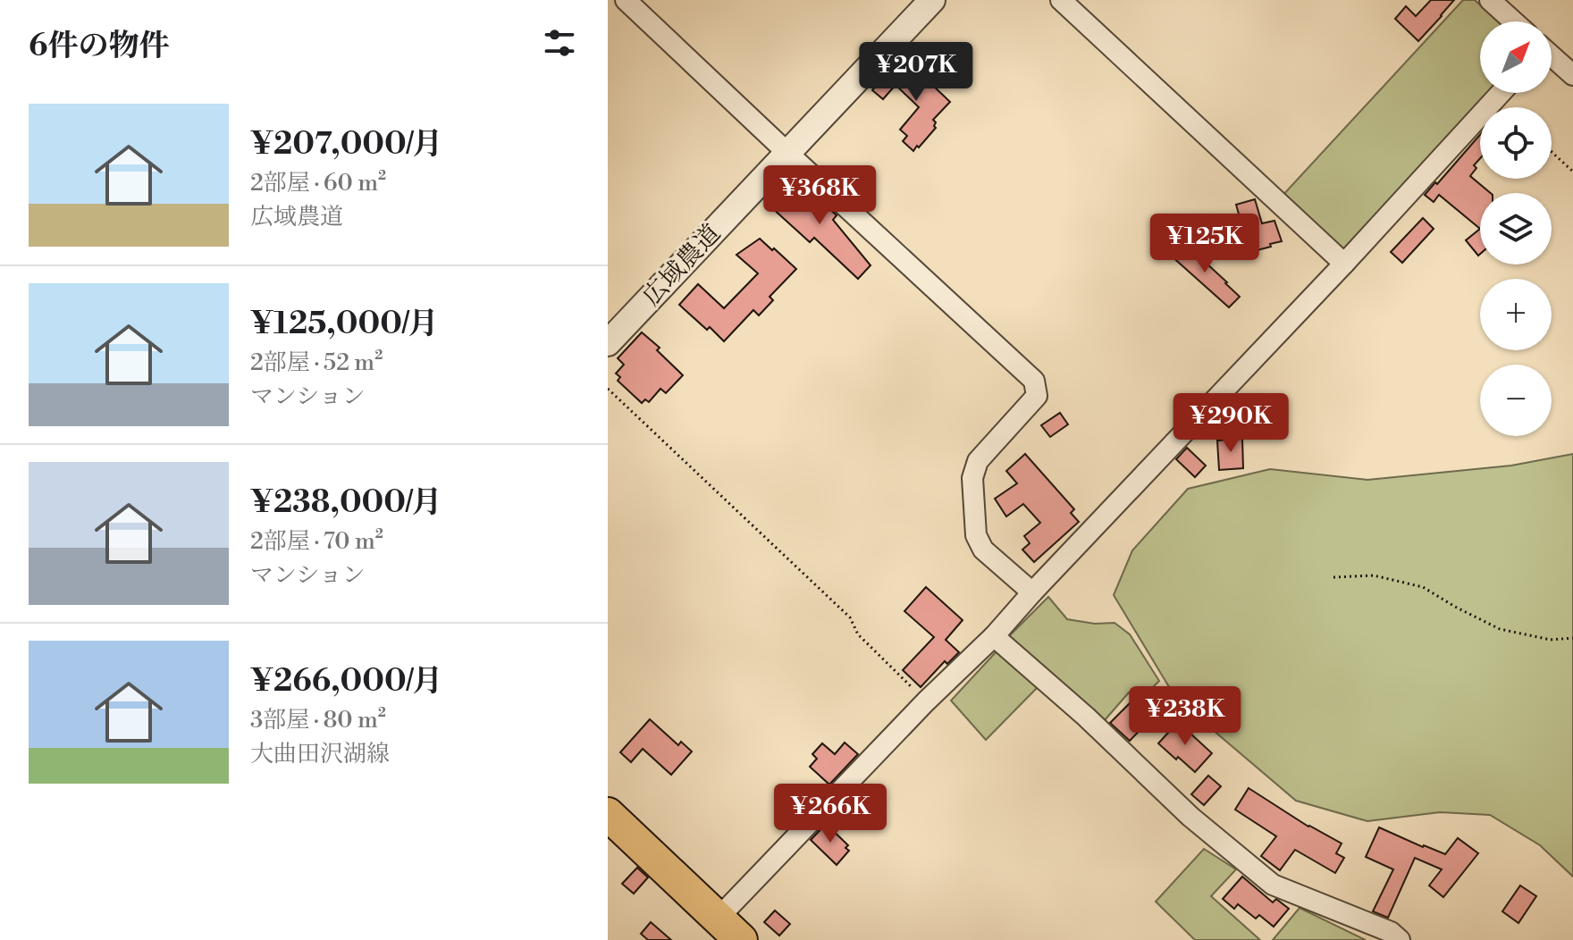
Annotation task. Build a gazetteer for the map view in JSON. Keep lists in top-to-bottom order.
{
  "streets": {
    "street": ["広域農道"]
  },
  "north": "top right",
  "page": {
    "heading": "6件の物件",
    "map_buttons": ["+", "−"],
    "price": [
      "¥207K",
      "¥368K",
      "¥125K",
      "¥290K",
      "¥238K",
      "¥266K"
    ],
    "list": [
      {
        "name": "¥207,000/月",
        "note": "2部屋 · 60 m² · 広域農道"
      },
      {
        "name": "¥125,000/月",
        "note": "2部屋 · 52 m² · マンション"
      },
      {
        "name": "¥238,000/月",
        "note": "2部屋 · 70 m² · マンション"
      },
      {
        "name": "¥266,000/月",
        "note": "3部屋 · 80 m² · 大曲田沢湖線"
      }
    ]
  }
}
